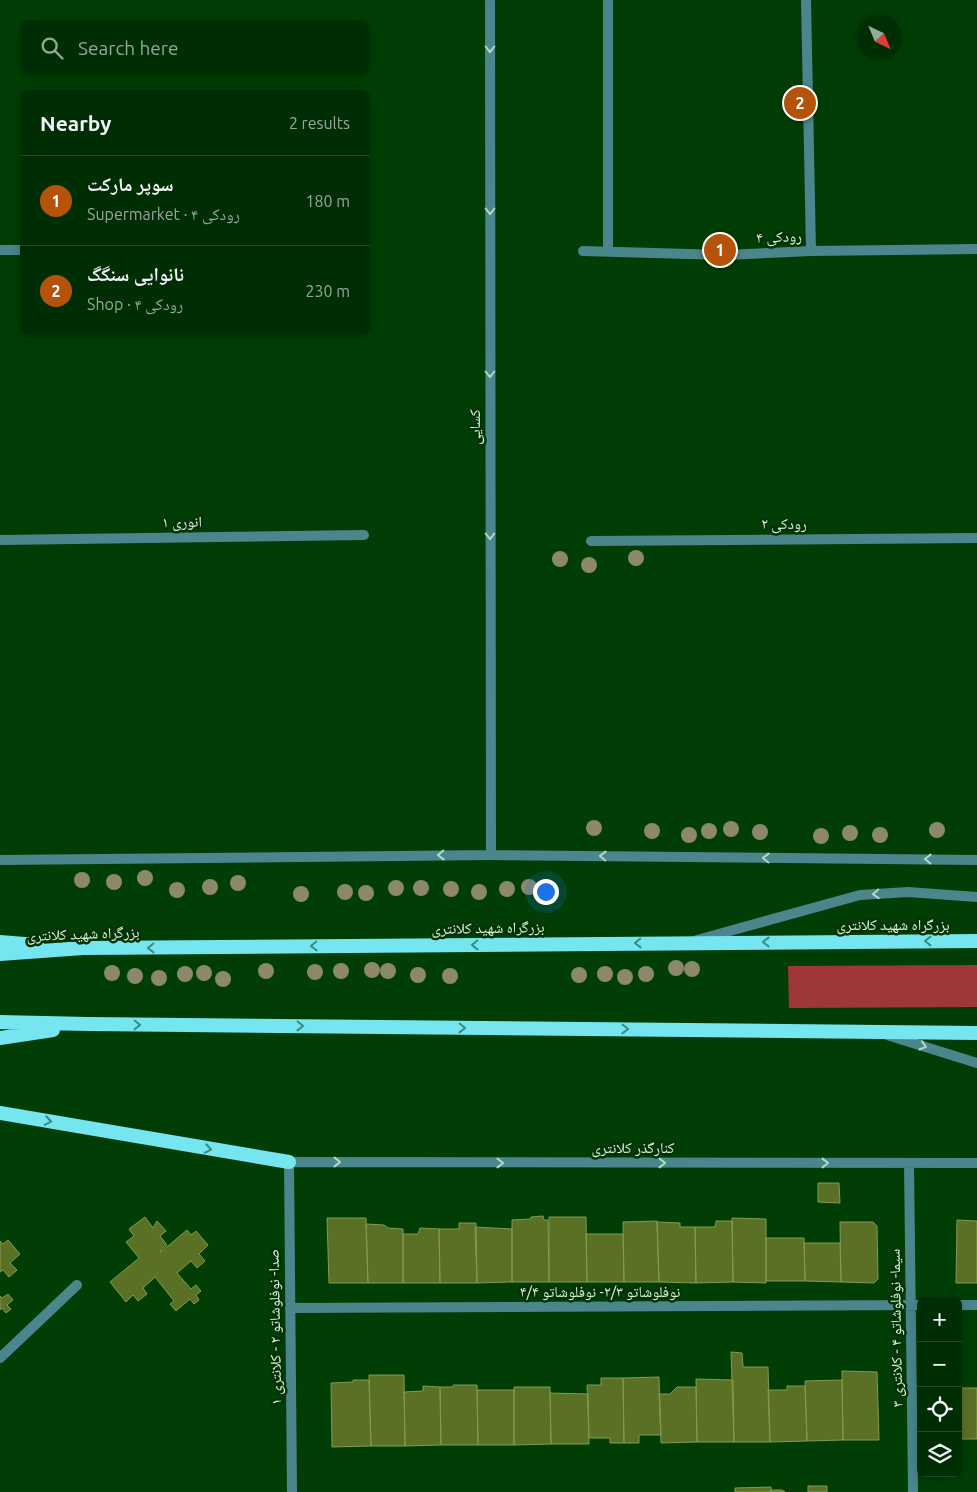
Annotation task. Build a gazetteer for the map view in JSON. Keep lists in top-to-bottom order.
{
  "streets": {
    "highway": ["بزرگراه شهید کلانتری"],
    "street": [
      "رودکی ۴",
      "کسایی",
      "انوری ۱",
      "رودکی ۲",
      "کنارگذر کلانتری",
      "نوفلوشاتو ۲/۳- نوفلوشاتو ۴/۴",
      "صدا- نوفلوشاتو ۲ - کلانتری ۱",
      "سیما- نوفلوشاتو ۴ - کلانتری ۳"
    ]
  },
  "crossings": [
    ["کنارگذر کلانتری", "صدا- نوفلوشاتو ۲ - کلانتری ۱"],
    ["کنارگذر کلانتری", "سیما- نوفلوشاتو ۴ - کلانتری ۳"],
    ["نوفلوشاتو ۲/۳- نوفلوشاتو ۴/۴", "صدا- نوفلوشاتو ۲ - کلانتری ۱"],
    ["نوفلوشاتو ۲/۳- نوفلوشاتو ۴/۴", "سیما- نوفلوشاتو ۴ - کلانتری ۳"]
  ],
  "one_way": ["کسایی", "کنارگذر کلانتری"],
  "north": "bottom right",
  "page": {
    "search": "Search here",
    "pins": ["2", "1"],
    "heading": ["Nearby", "2 results"],
    "list": [
      {
        "mark": "1",
        "name": "سوپر مارکت",
        "note": "Supermarket · رودکی ۴",
        "value": "180 m"
      },
      {
        "mark": "2",
        "name": "نانوایی سنگگ",
        "note": "Shop · رودکی ۴",
        "value": "230 m"
      }
    ],
    "map_buttons": ["+", "−"]
  }
}
